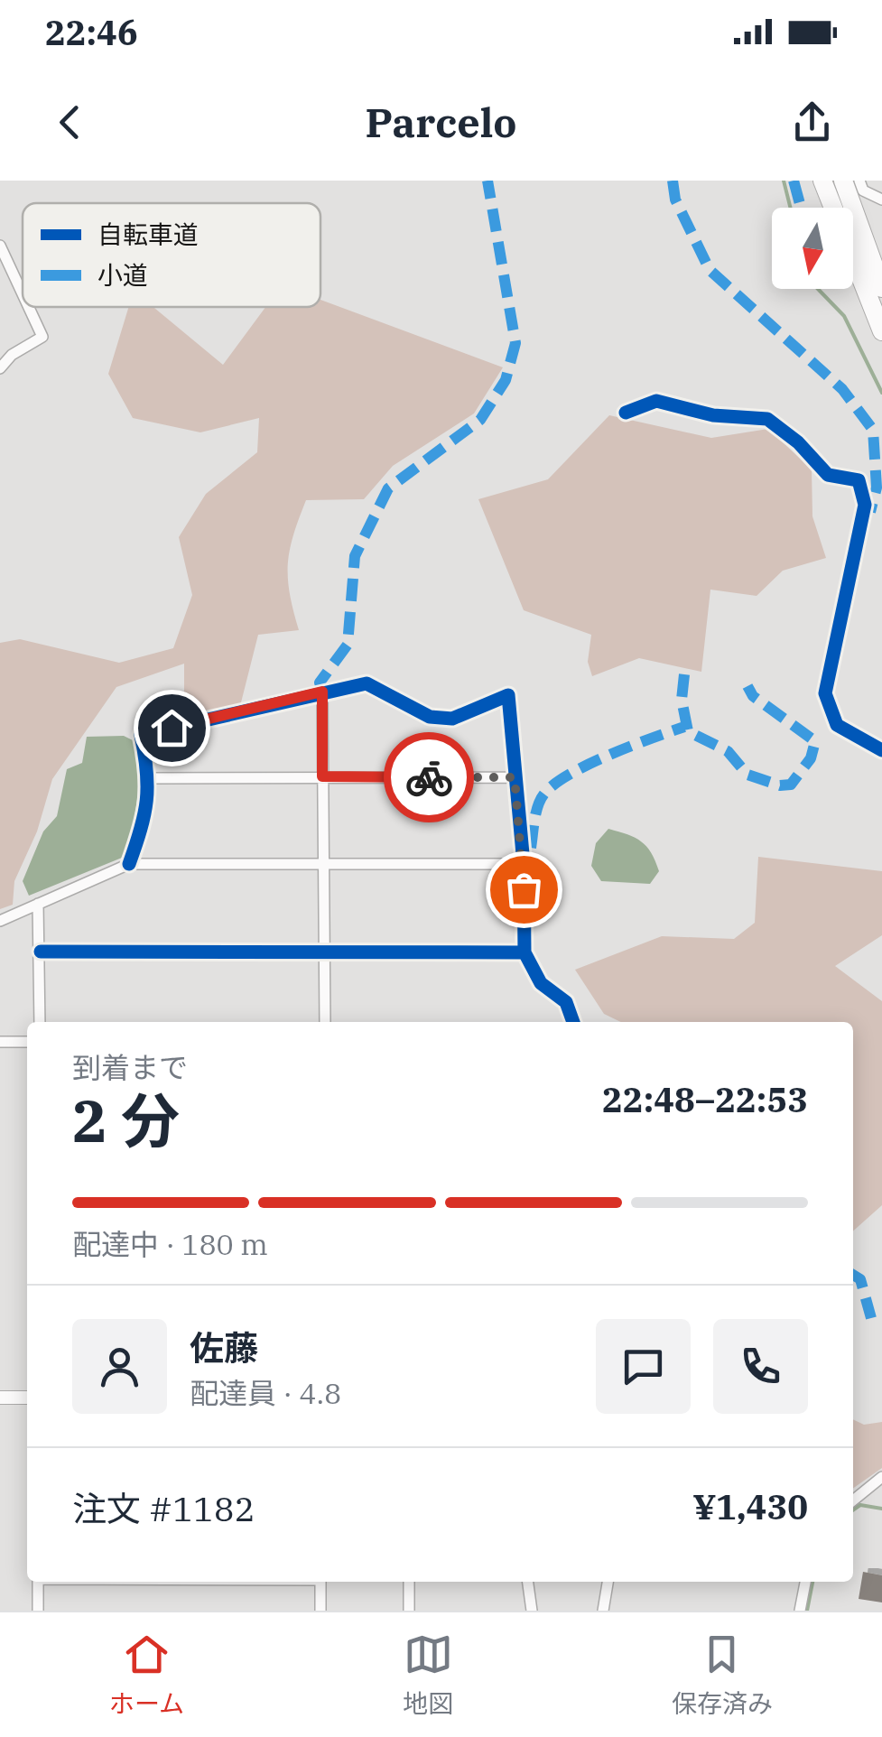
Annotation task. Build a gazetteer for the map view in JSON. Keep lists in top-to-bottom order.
{
  "legend": ["自転車道", "小道"],
  "north": "bottom",
  "page": {
    "status": "22:46",
    "header": "Parcelo",
    "heading": ["2 分", "到着まで", "22:48–22:53"],
    "panel": [
      "佐藤",
      "配達員 · 4.8",
      "注文 #1182",
      "¥1,430"
    ],
    "bar": "配達中 · 180 m",
    "tabs": ["ホーム", "地図", "保存済み"]
  }
}
